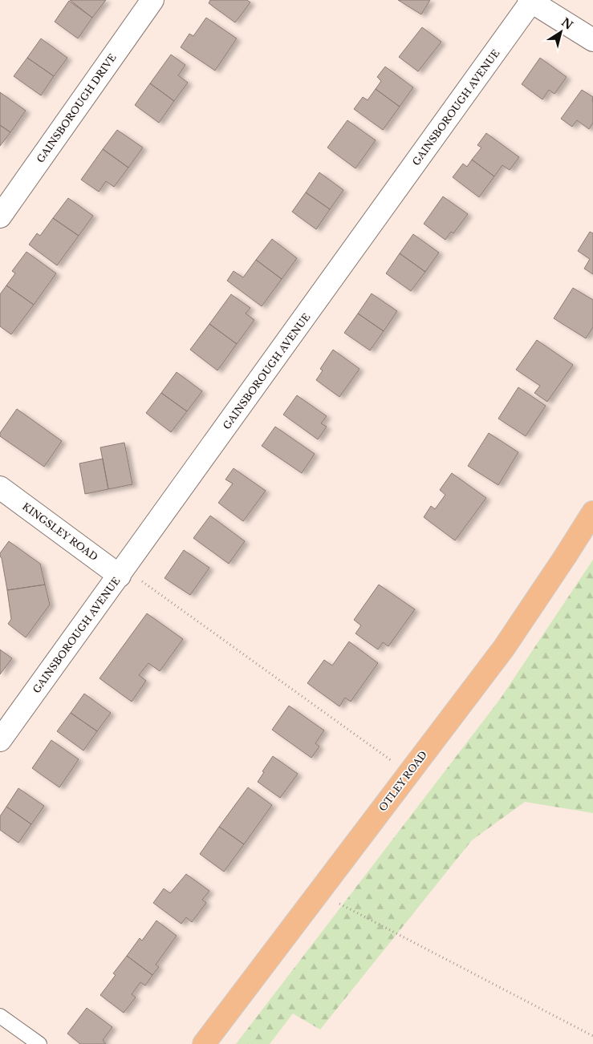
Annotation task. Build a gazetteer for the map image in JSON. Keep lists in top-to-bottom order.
{
  "streets": {
    "highway": ["OTLEY ROAD"],
    "street": ["GAINSBOROUGH AVENUE", "GAINSBOROUGH DRIVE", "KINGSLEY ROAD"]
  },
  "crossings": [
    ["GAINSBOROUGH AVENUE", "KINGSLEY ROAD"]
  ],
  "north": "top right"
}
